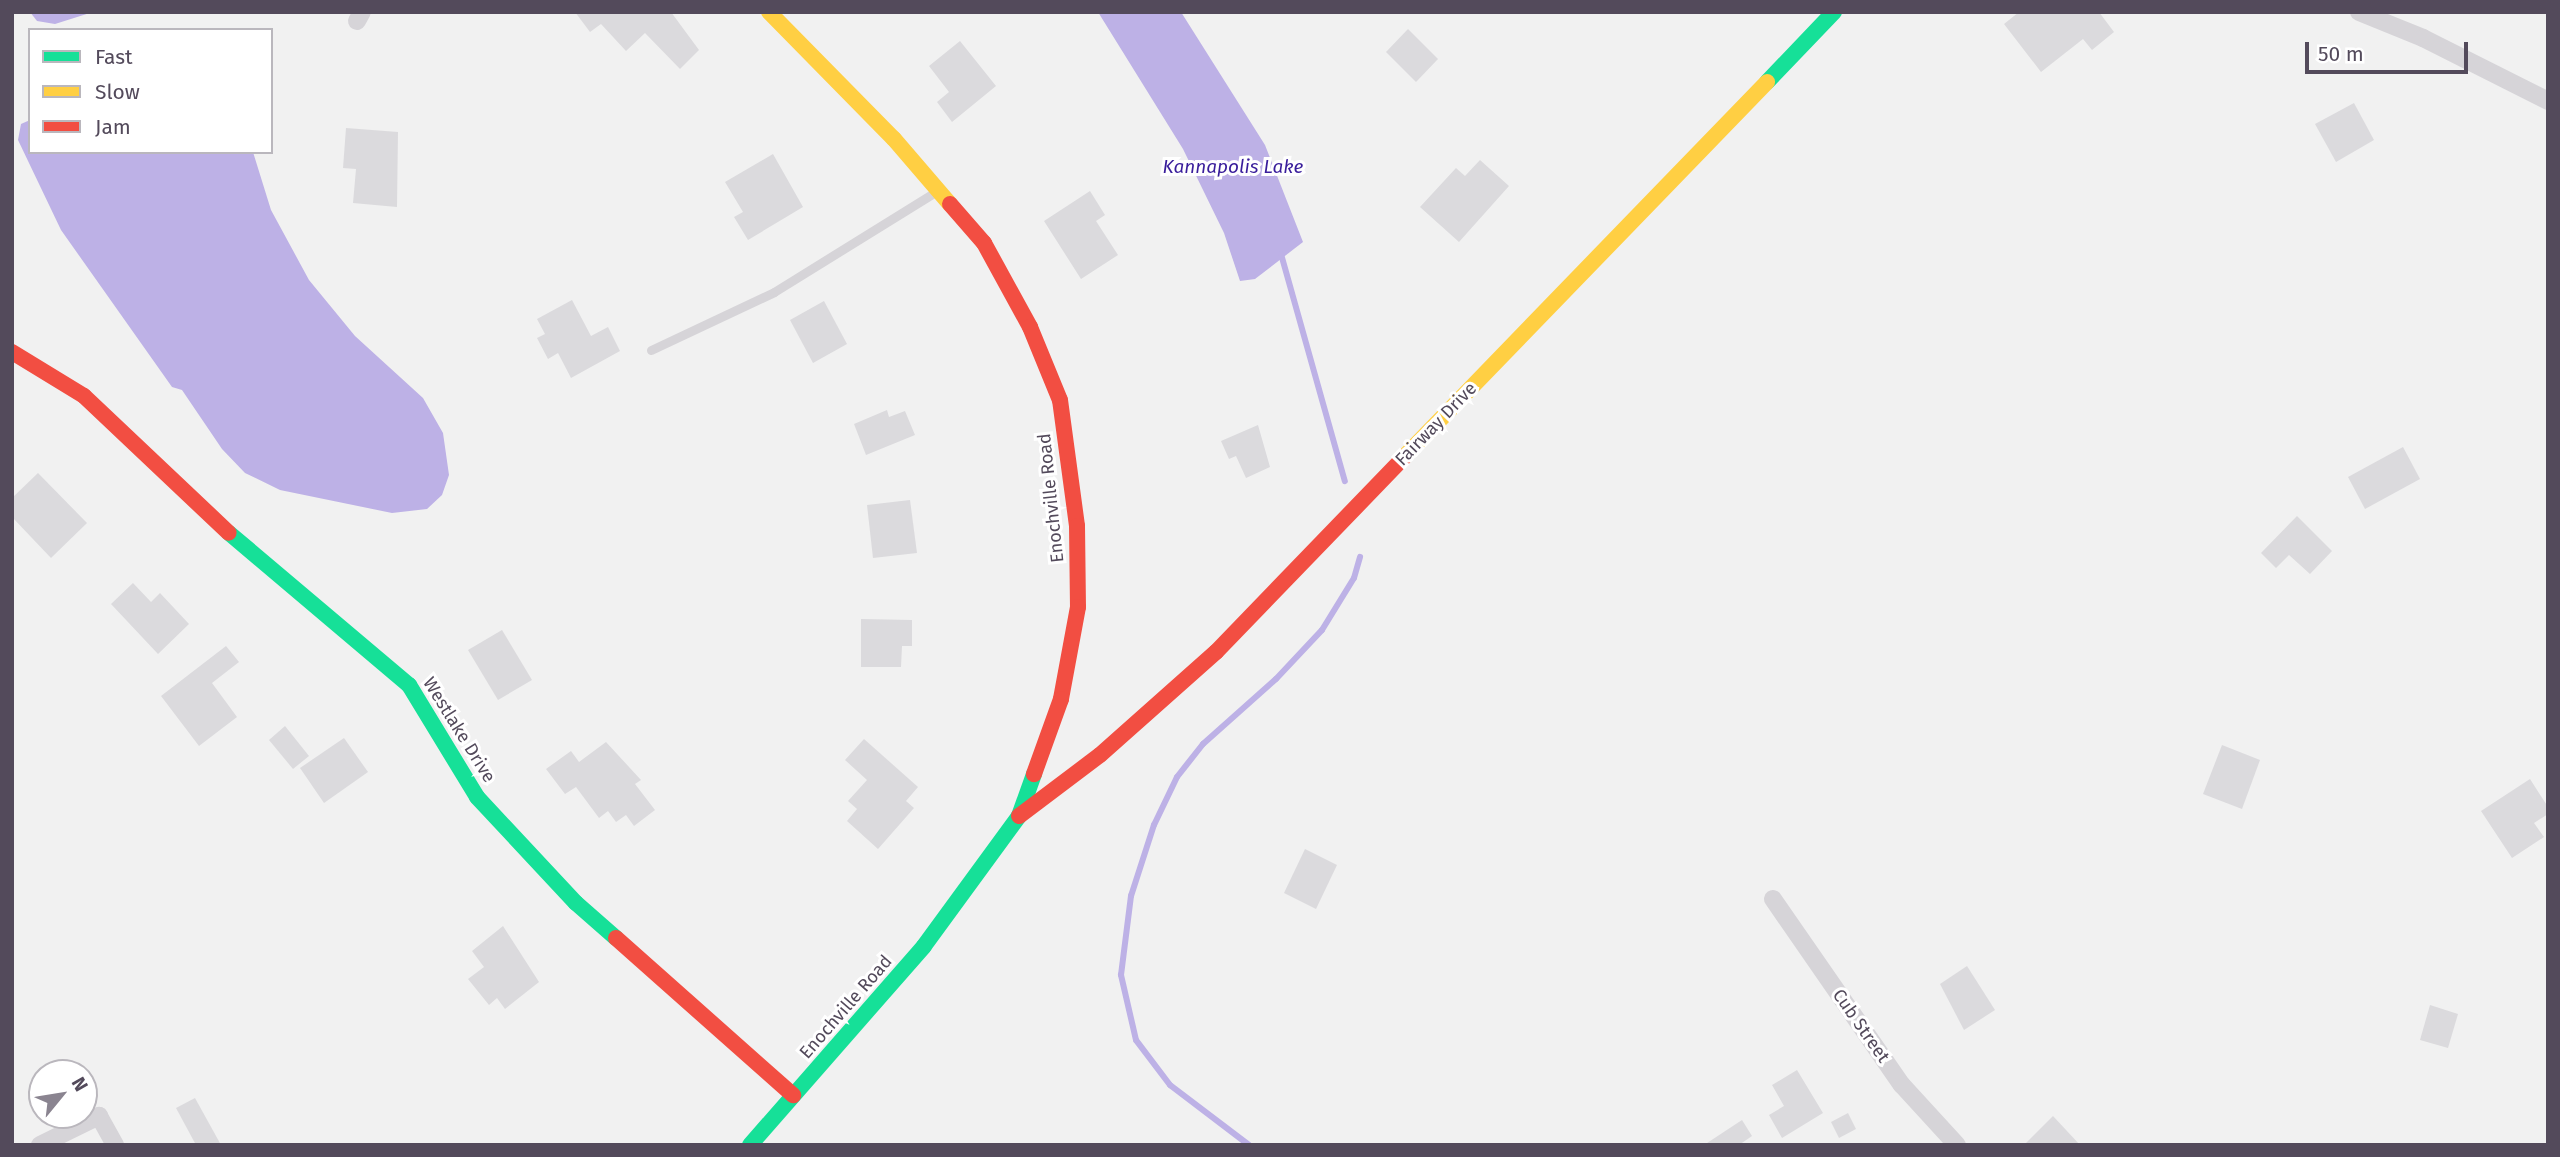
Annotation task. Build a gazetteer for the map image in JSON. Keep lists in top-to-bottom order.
{
  "streets": {
    "street": [
      "Fairway Drive",
      "Enochville Road",
      "Westlake Drive",
      "Cub Street"
    ]
  },
  "crossings": [
    ["Fairway Drive", "Enochville Road"],
    ["Enochville Road", "Westlake Drive"]
  ],
  "water": ["Kannapolis Lake"],
  "legend": ["Fast", "Slow", "Jam"],
  "scale_bar": "50 m",
  "north": "top right"
}
